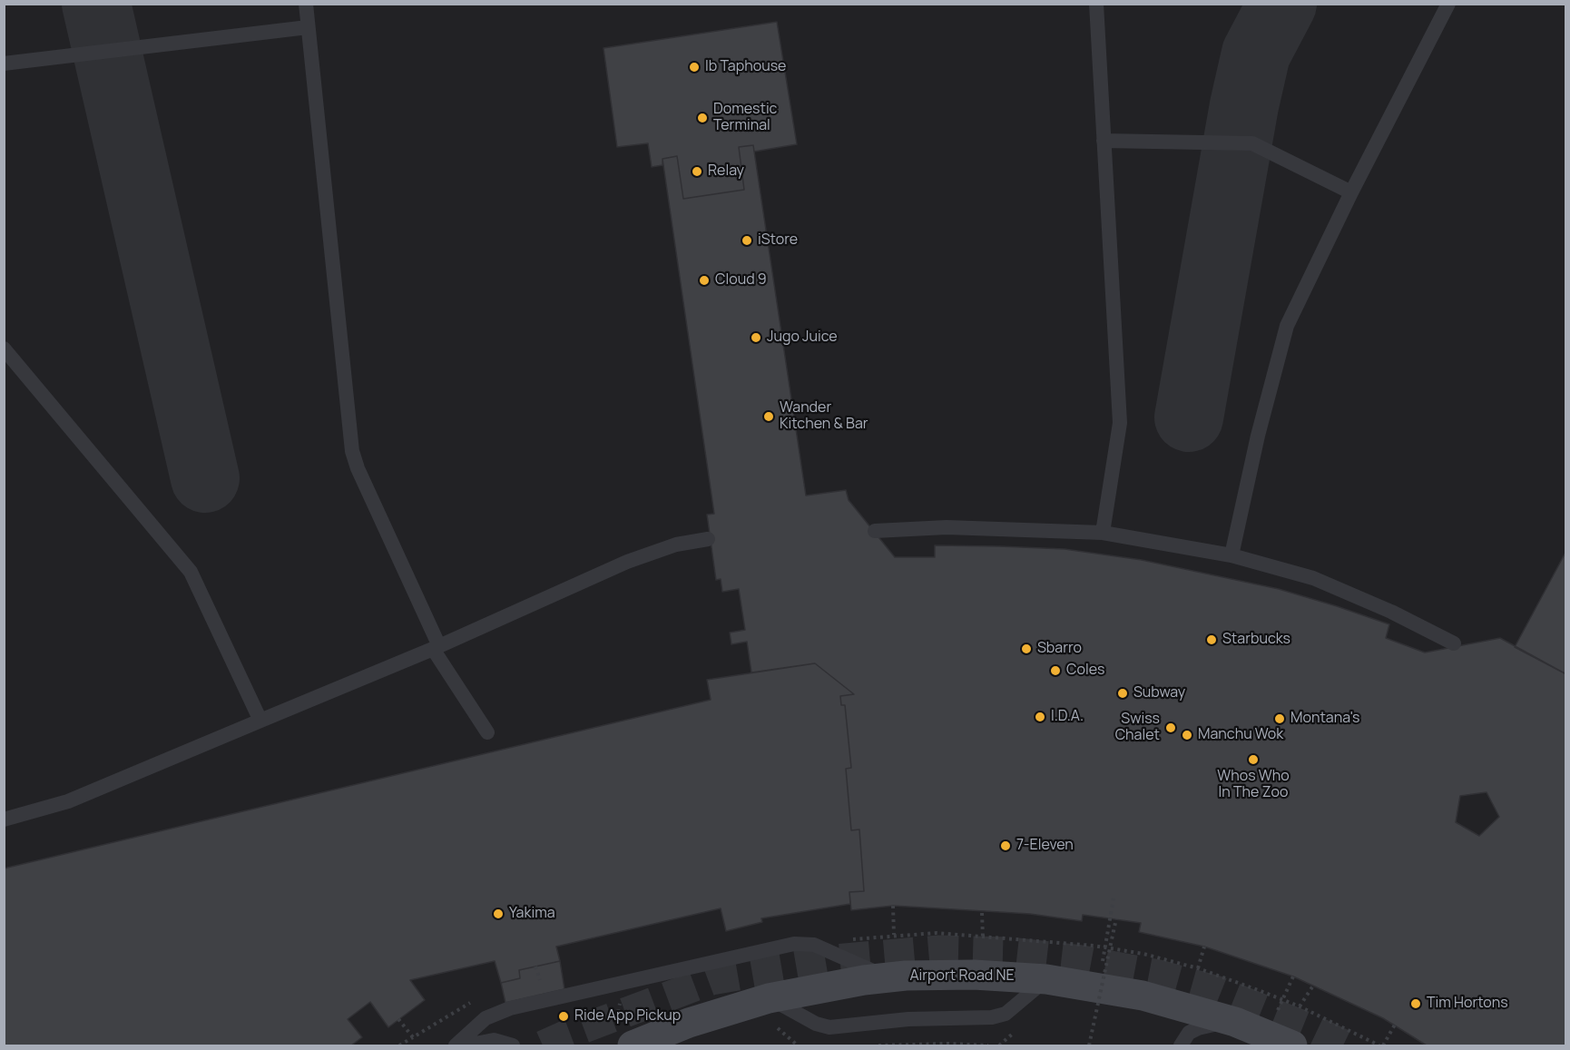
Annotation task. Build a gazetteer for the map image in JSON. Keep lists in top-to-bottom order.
{
  "streets": {
    "main road": ["Airport Road NE"]
  },
  "places": [
    "lb Taphouse",
    "Domestic Terminal",
    "Relay",
    "iStore",
    "Cloud 9",
    "Jugo Juice",
    "Wander Kitchen & Bar",
    "Starbucks",
    "Sbarro",
    "Coles",
    "Subway",
    "I.D.A.",
    "Montana's",
    "Swiss Chalet",
    "Manchu Wok",
    "Whos Who In The Zoo",
    "7-Eleven",
    "Yakima",
    "Tim Hortons",
    "Ride App Pickup"
  ]
}
